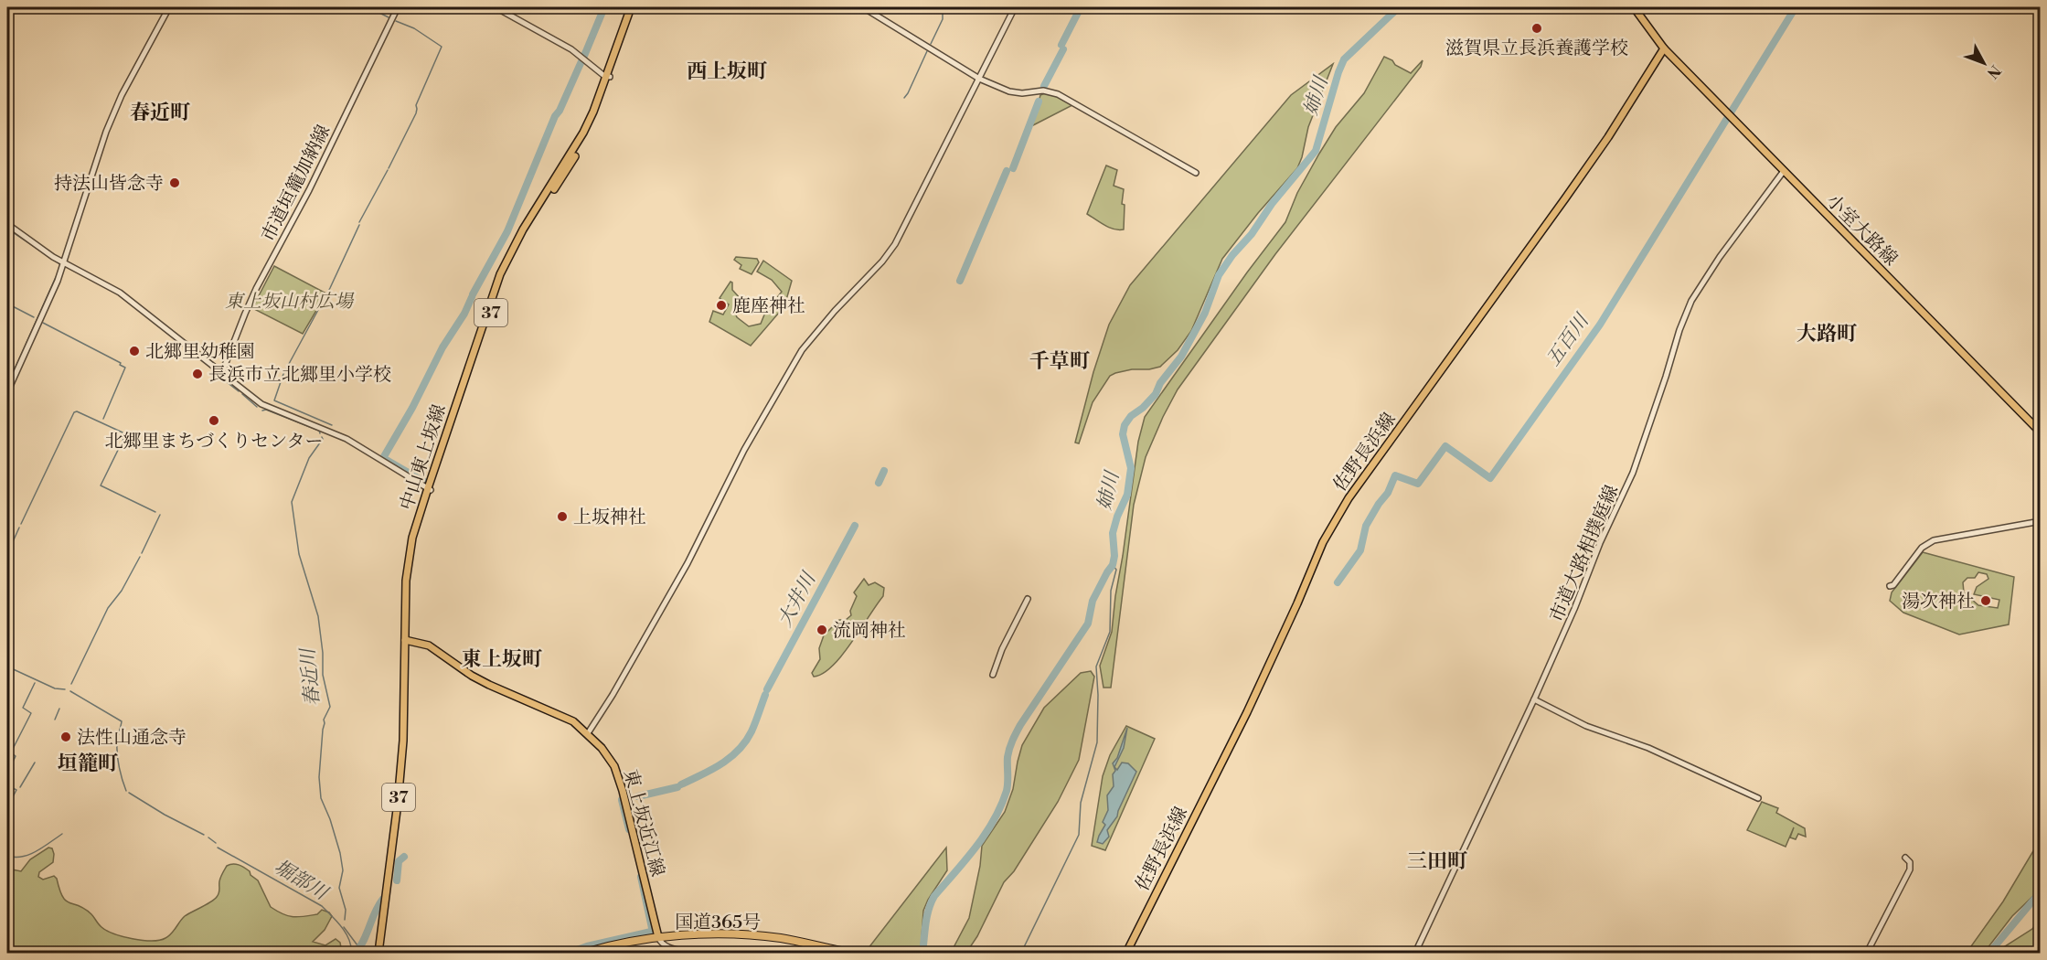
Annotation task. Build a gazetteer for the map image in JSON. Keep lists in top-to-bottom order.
{
  "streets": {
    "highway": ["国道365号"],
    "main road": [
      "小室大路線",
      "37",
      "佐野長浜線",
      "中山東上坂線",
      "東上坂近江線"
    ],
    "street": ["市道垣籠加納線", "市道大路相撲庭線"]
  },
  "crossings": [
    ["小室大路線", "佐野長浜線"],
    ["小室大路線", "市道大路相撲庭線"],
    ["中山東上坂線", "東上坂近江線"],
    ["東上坂近江線", "国道365号"]
  ],
  "districts": [
    "西上坂町",
    "春近町",
    "大路町",
    "千草町",
    "東上坂町",
    "垣籠町",
    "三田町"
  ],
  "water": [
    "姉川",
    "五百川",
    "大井川",
    "春近川",
    "堀部川"
  ],
  "parks": ["東上坂山村広場"],
  "places": [
    "滋賀県立長浜養護学校",
    "持法山皆念寺",
    "鹿座神社",
    "北郷里幼稚園",
    "長浜市立北郷里小学校",
    "北郷里まちづくりセンター",
    "上坂神社",
    "湯次神社",
    "流岡神社",
    "法性山通念寺"
  ],
  "north": "bottom right"
}
